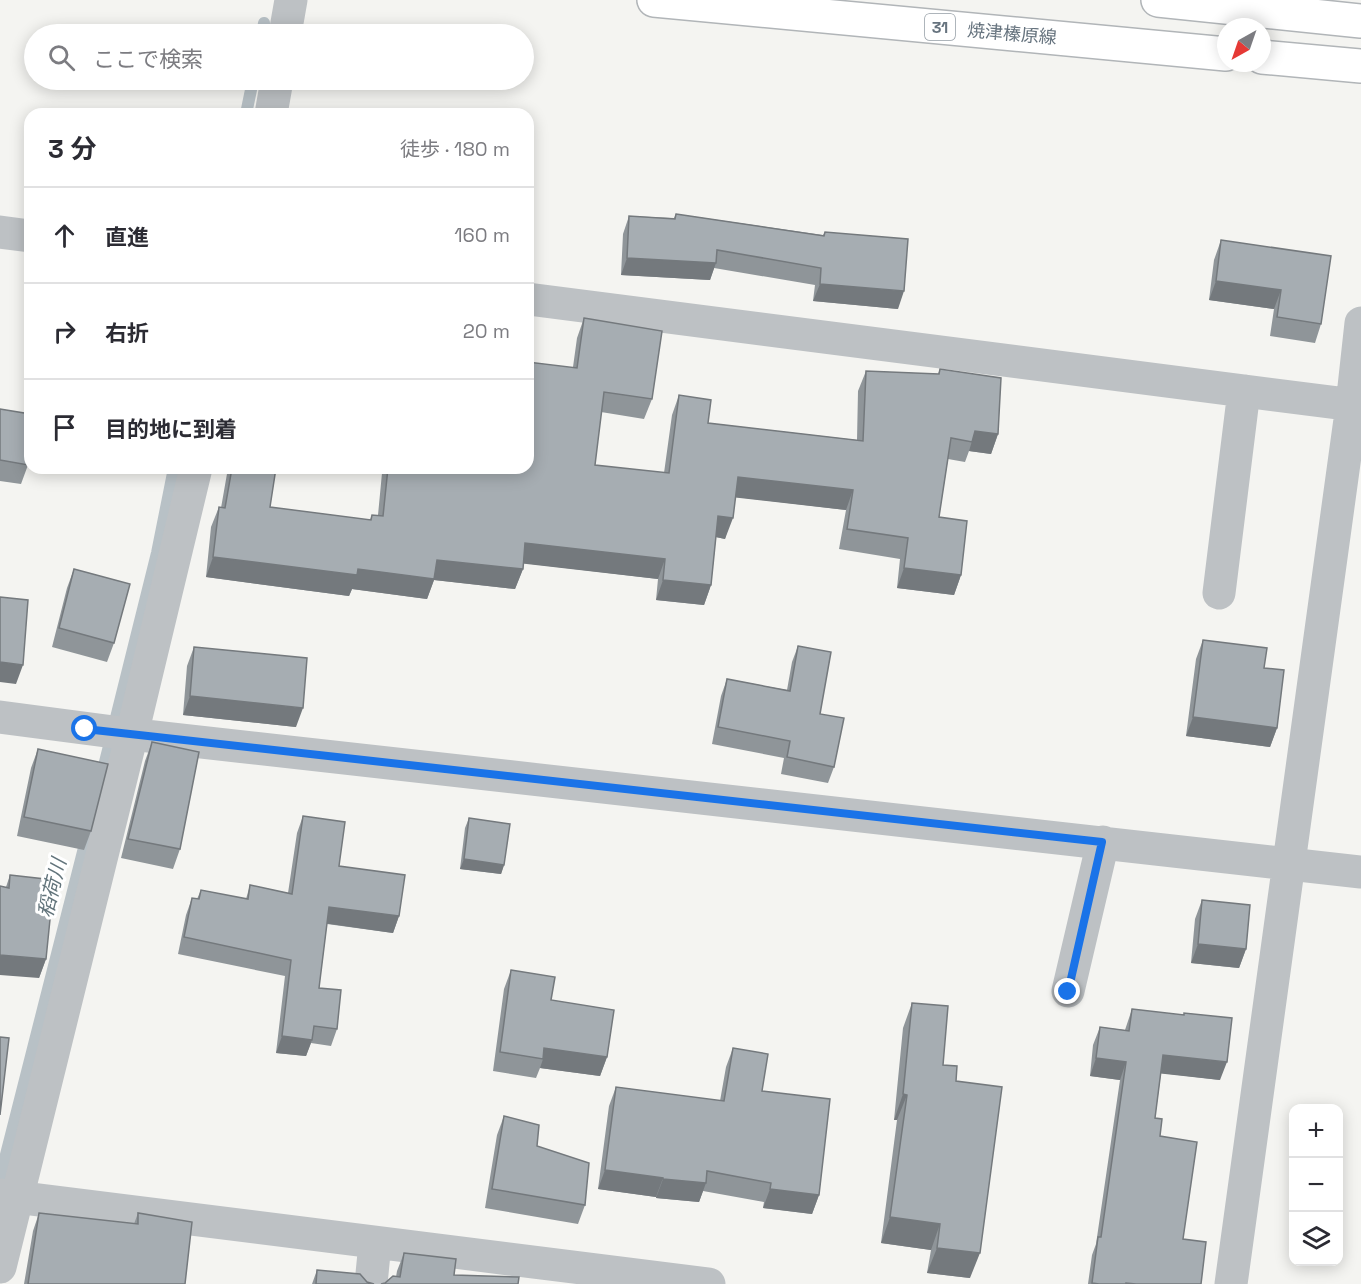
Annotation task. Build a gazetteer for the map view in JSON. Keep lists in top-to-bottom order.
{
  "streets": {
    "main road": ["31", "焼津榛原線"]
  },
  "water": ["稻荷川"],
  "north": "bottom left",
  "page": {
    "search": "ここで検索",
    "heading": ["3 分", "徒歩 · 180 m"],
    "list": [
      ["直進", "160 m"],
      ["右折", "20 m"],
      "目的地に到着"
    ],
    "map_buttons": ["+", "−"]
  }
}
